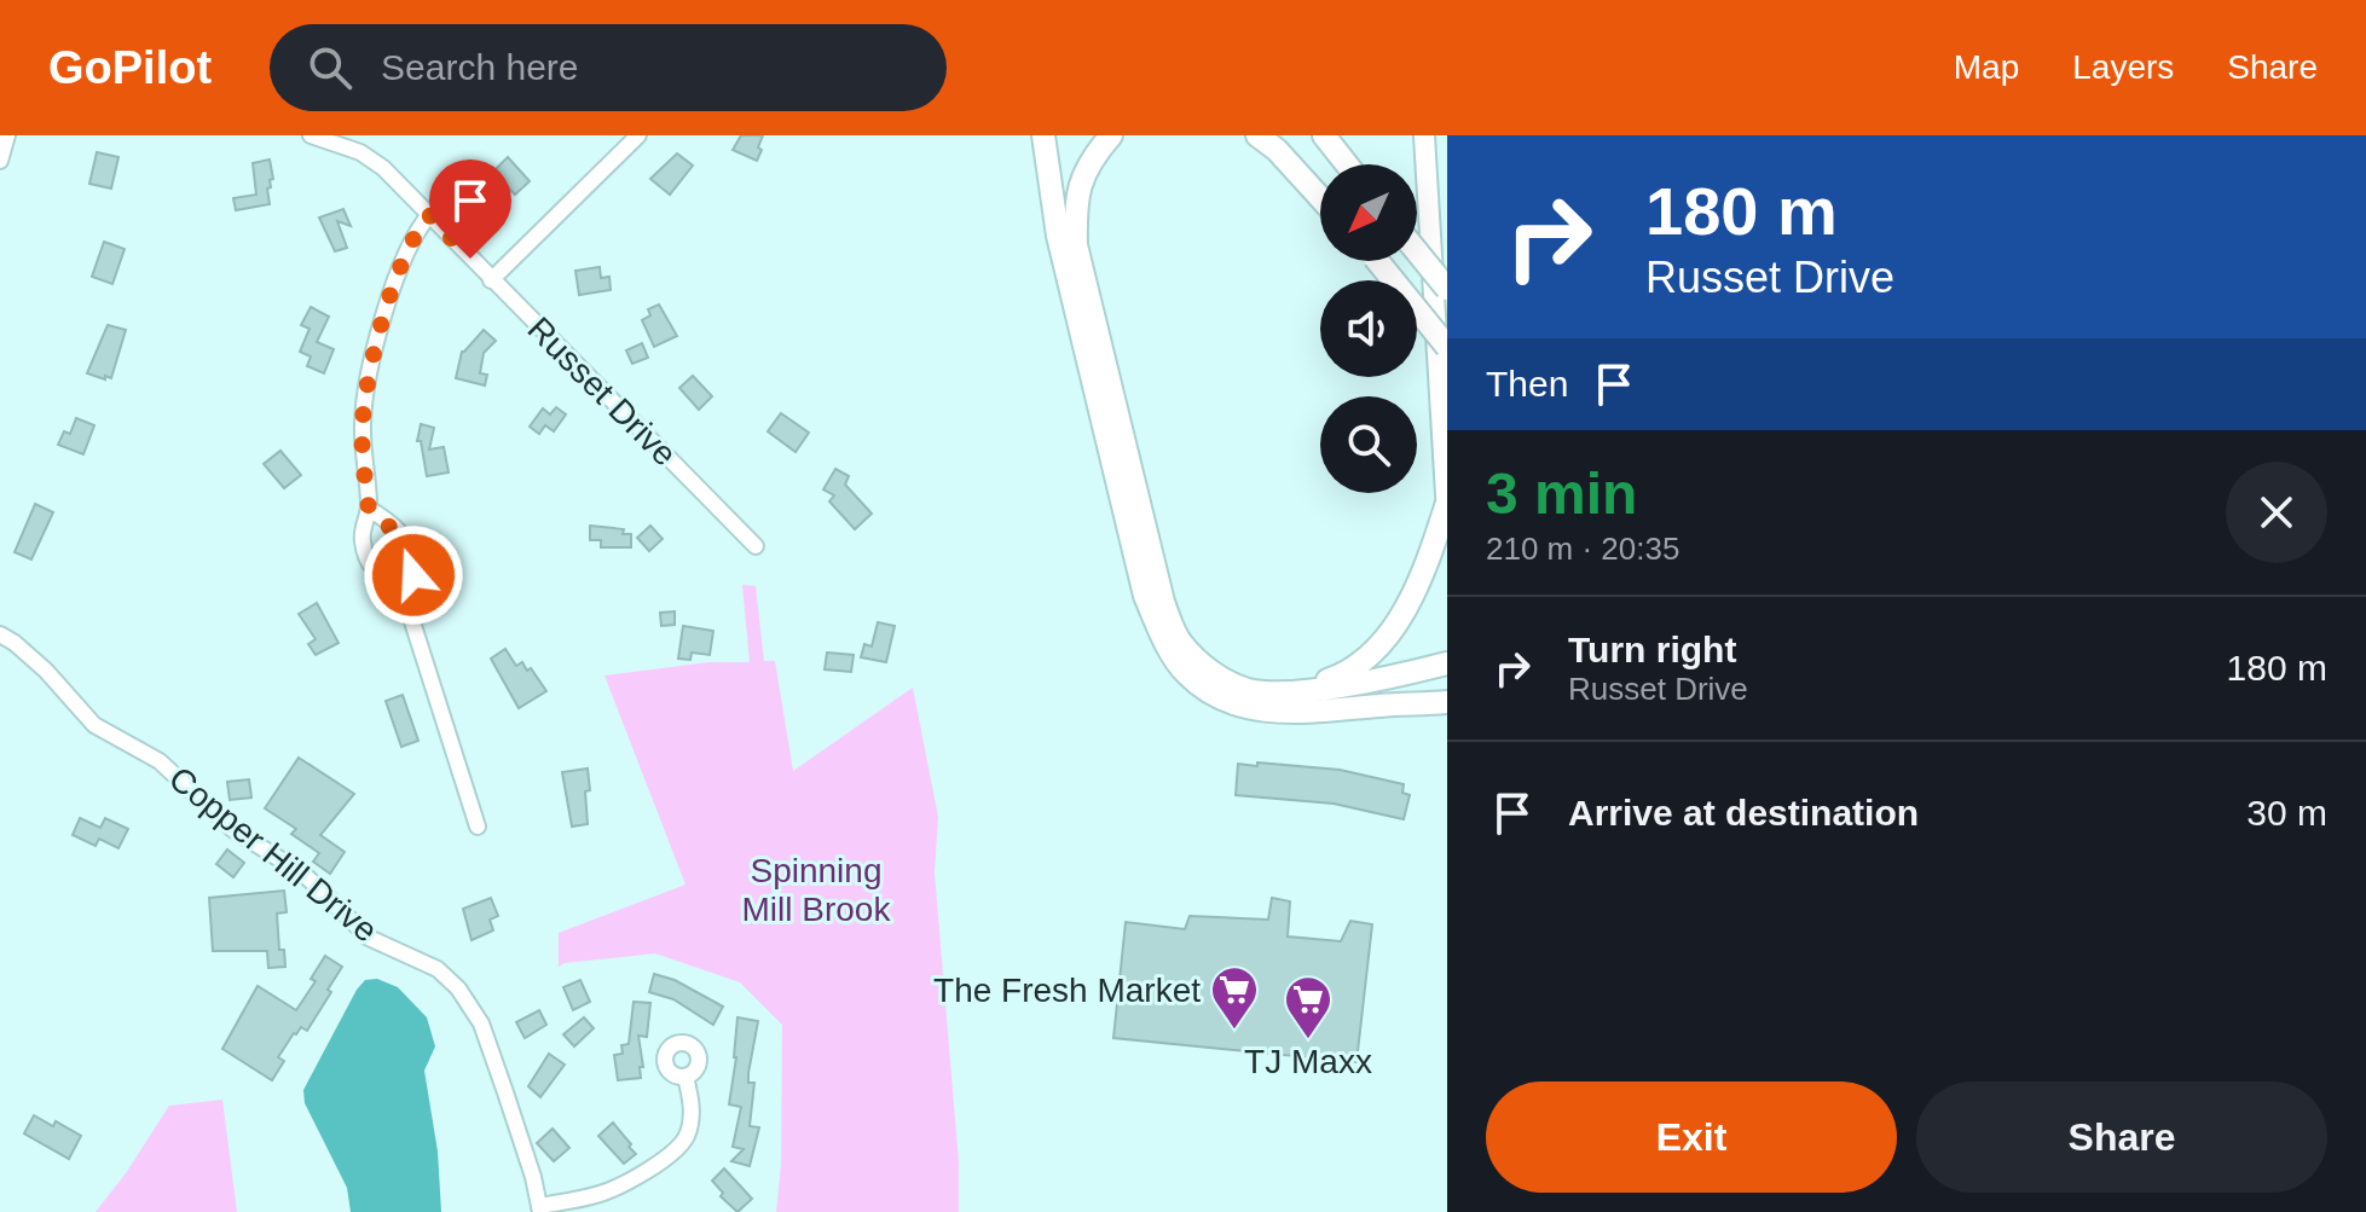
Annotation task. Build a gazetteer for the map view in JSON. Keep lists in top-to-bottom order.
{
  "streets": {
    "street": ["Russet Drive", "Copper Hill Drive"]
  },
  "parks": ["Spinning Mill Brook"],
  "places": {
    "supermarket": ["The Fresh Market", "TJ Maxx"]
  },
  "north": "bottom left",
  "page": {
    "header": "GoPilot",
    "search": "Search here",
    "nav": ["Map", "Layers", "Share"],
    "turn": ["180 m", "Russet Drive"],
    "then": "Then",
    "heading": ["3 min", "210 m · 20:35"],
    "list": [
      {
        "name": "Turn right",
        "note": "Russet Drive",
        "value": "180 m"
      },
      {
        "name": "Arrive at destination",
        "value": "30 m"
      }
    ],
    "buttons": ["Exit", "Share"]
  }
}
